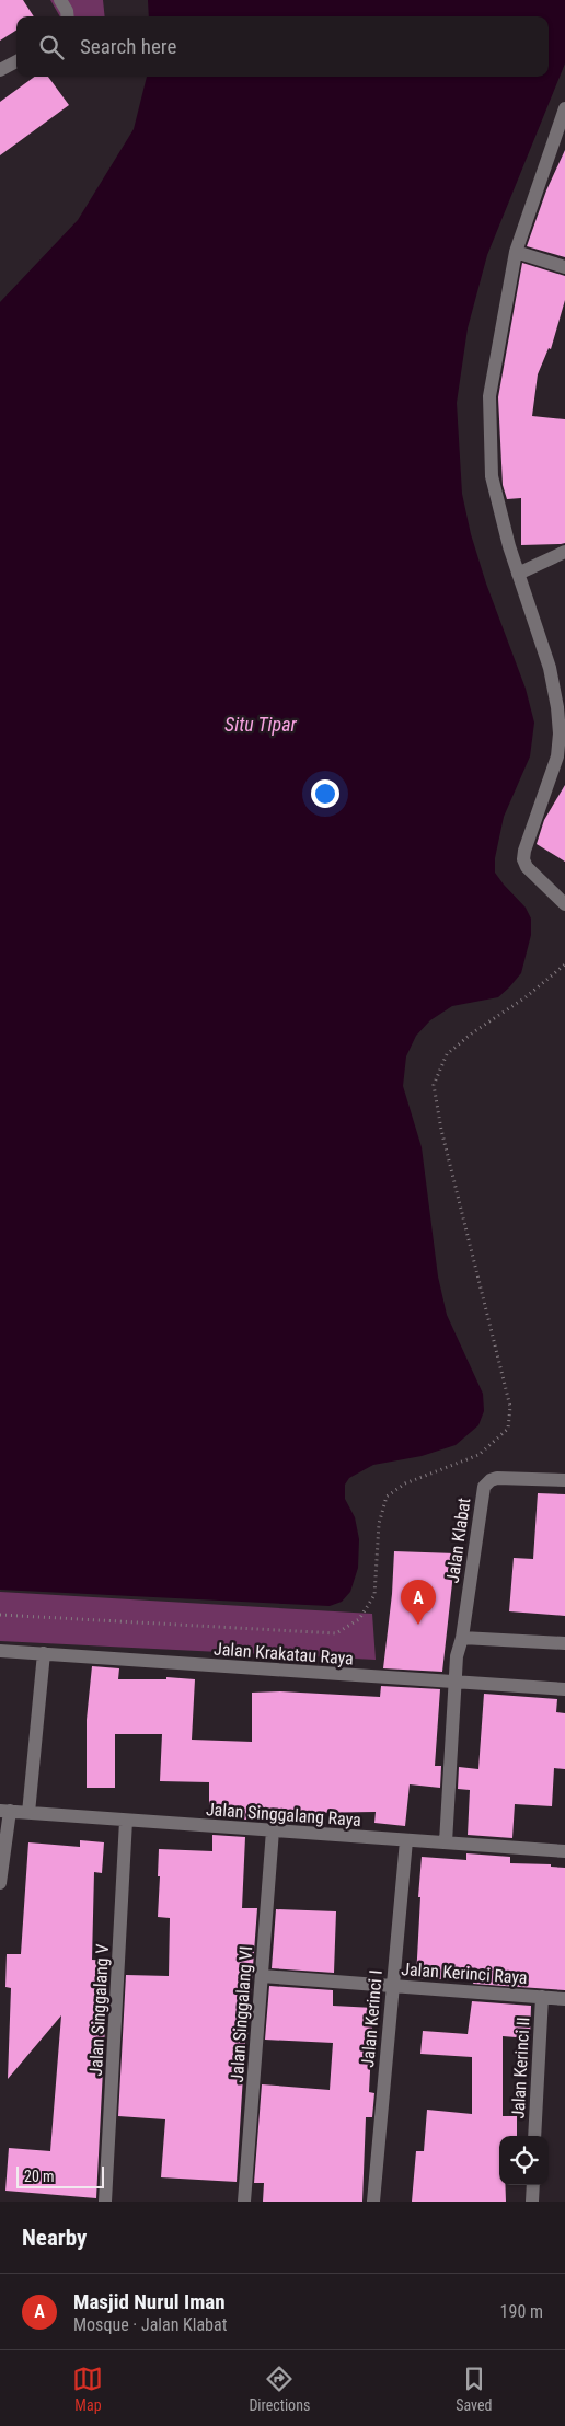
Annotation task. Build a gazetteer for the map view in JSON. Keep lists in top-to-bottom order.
{
  "streets": {
    "street": [
      "Jalan Klabat",
      "Jalan Krakatau Raya",
      "Jalan Singgalang Raya",
      "Jalan Kerinci Raya",
      "Jalan Singgalang V",
      "Jalan Singgalang VI",
      "Jalan Kerinci I",
      "Jalan Kerinci II"
    ]
  },
  "crossings": [
    ["Jalan Klabat", "Jalan Krakatau Raya"],
    ["Jalan Klabat", "Jalan Singgalang Raya"],
    ["Jalan Singgalang Raya", "Jalan Singgalang V"],
    ["Jalan Singgalang Raya", "Jalan Singgalang VI"],
    ["Jalan Singgalang Raya", "Jalan Kerinci I"],
    ["Jalan Kerinci Raya", "Jalan Singgalang VI"],
    ["Jalan Kerinci Raya", "Jalan Kerinci I"],
    ["Jalan Kerinci Raya", "Jalan Kerinci II"]
  ],
  "water": ["Situ Tipar"],
  "scale_bar": "20 m",
  "page": {
    "search": "Search here",
    "pins": "A",
    "scale": "20 m",
    "heading": "Nearby",
    "list": [
      {
        "mark": "A",
        "name": "Masjid Nurul Iman",
        "note": "Mosque · Jalan Klabat",
        "value": "190 m"
      }
    ],
    "nav": ["Map", "Directions", "Saved"]
  }
}
